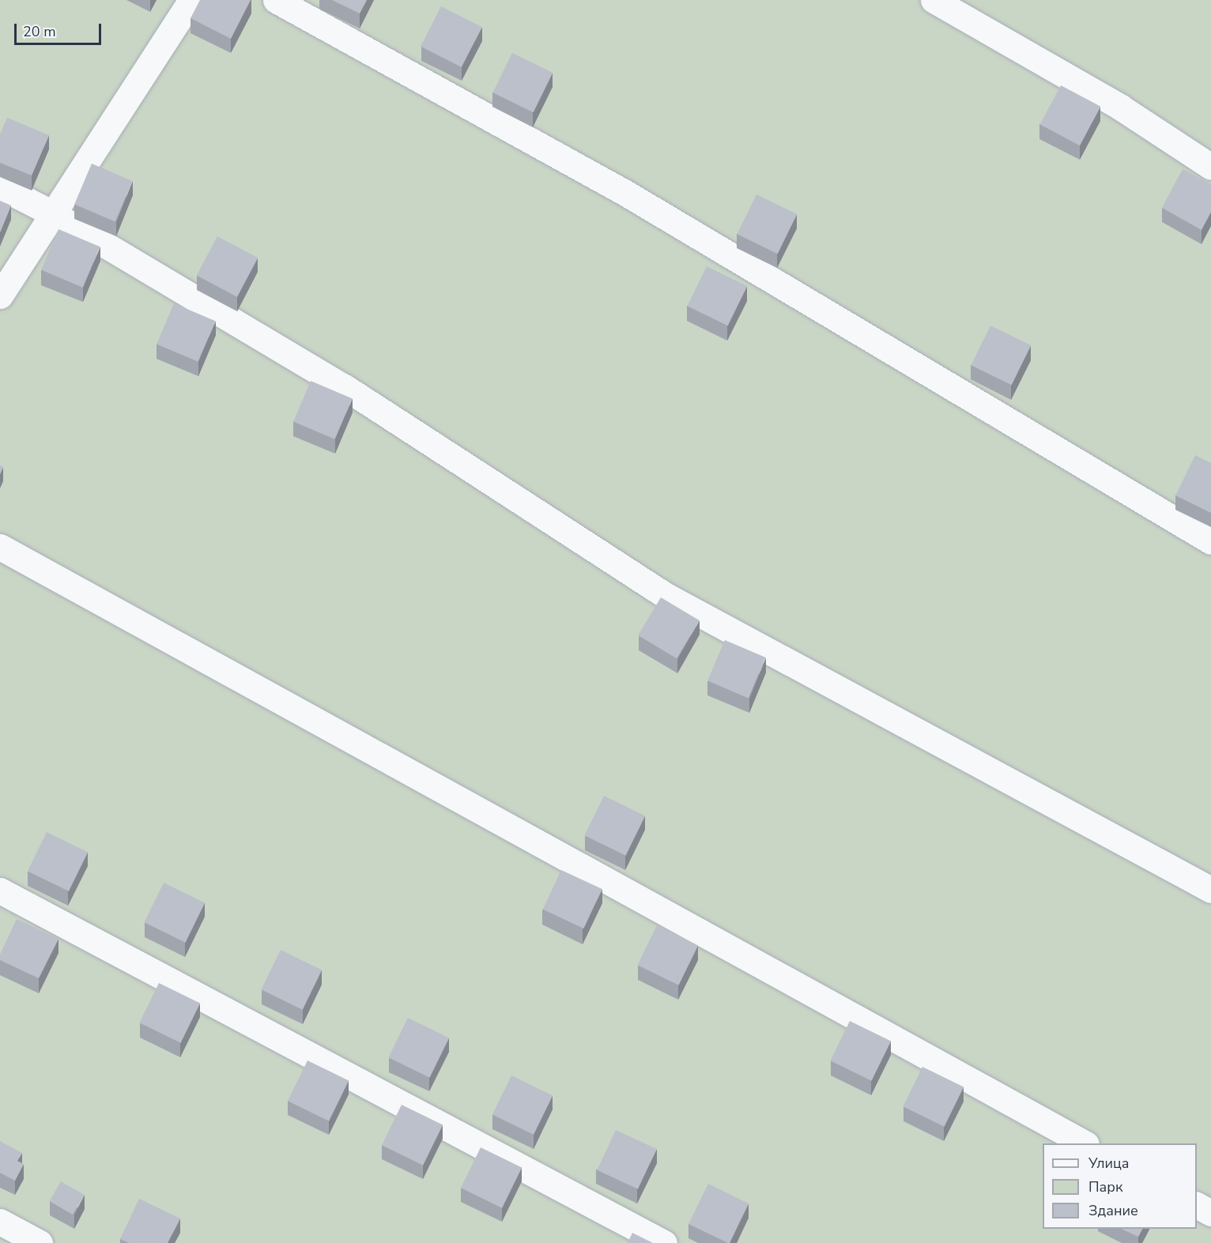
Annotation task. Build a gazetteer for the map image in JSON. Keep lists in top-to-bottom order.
{
  "legend": ["Улица", "Парк", "Здание"],
  "scale_bar": "20 m"
}
